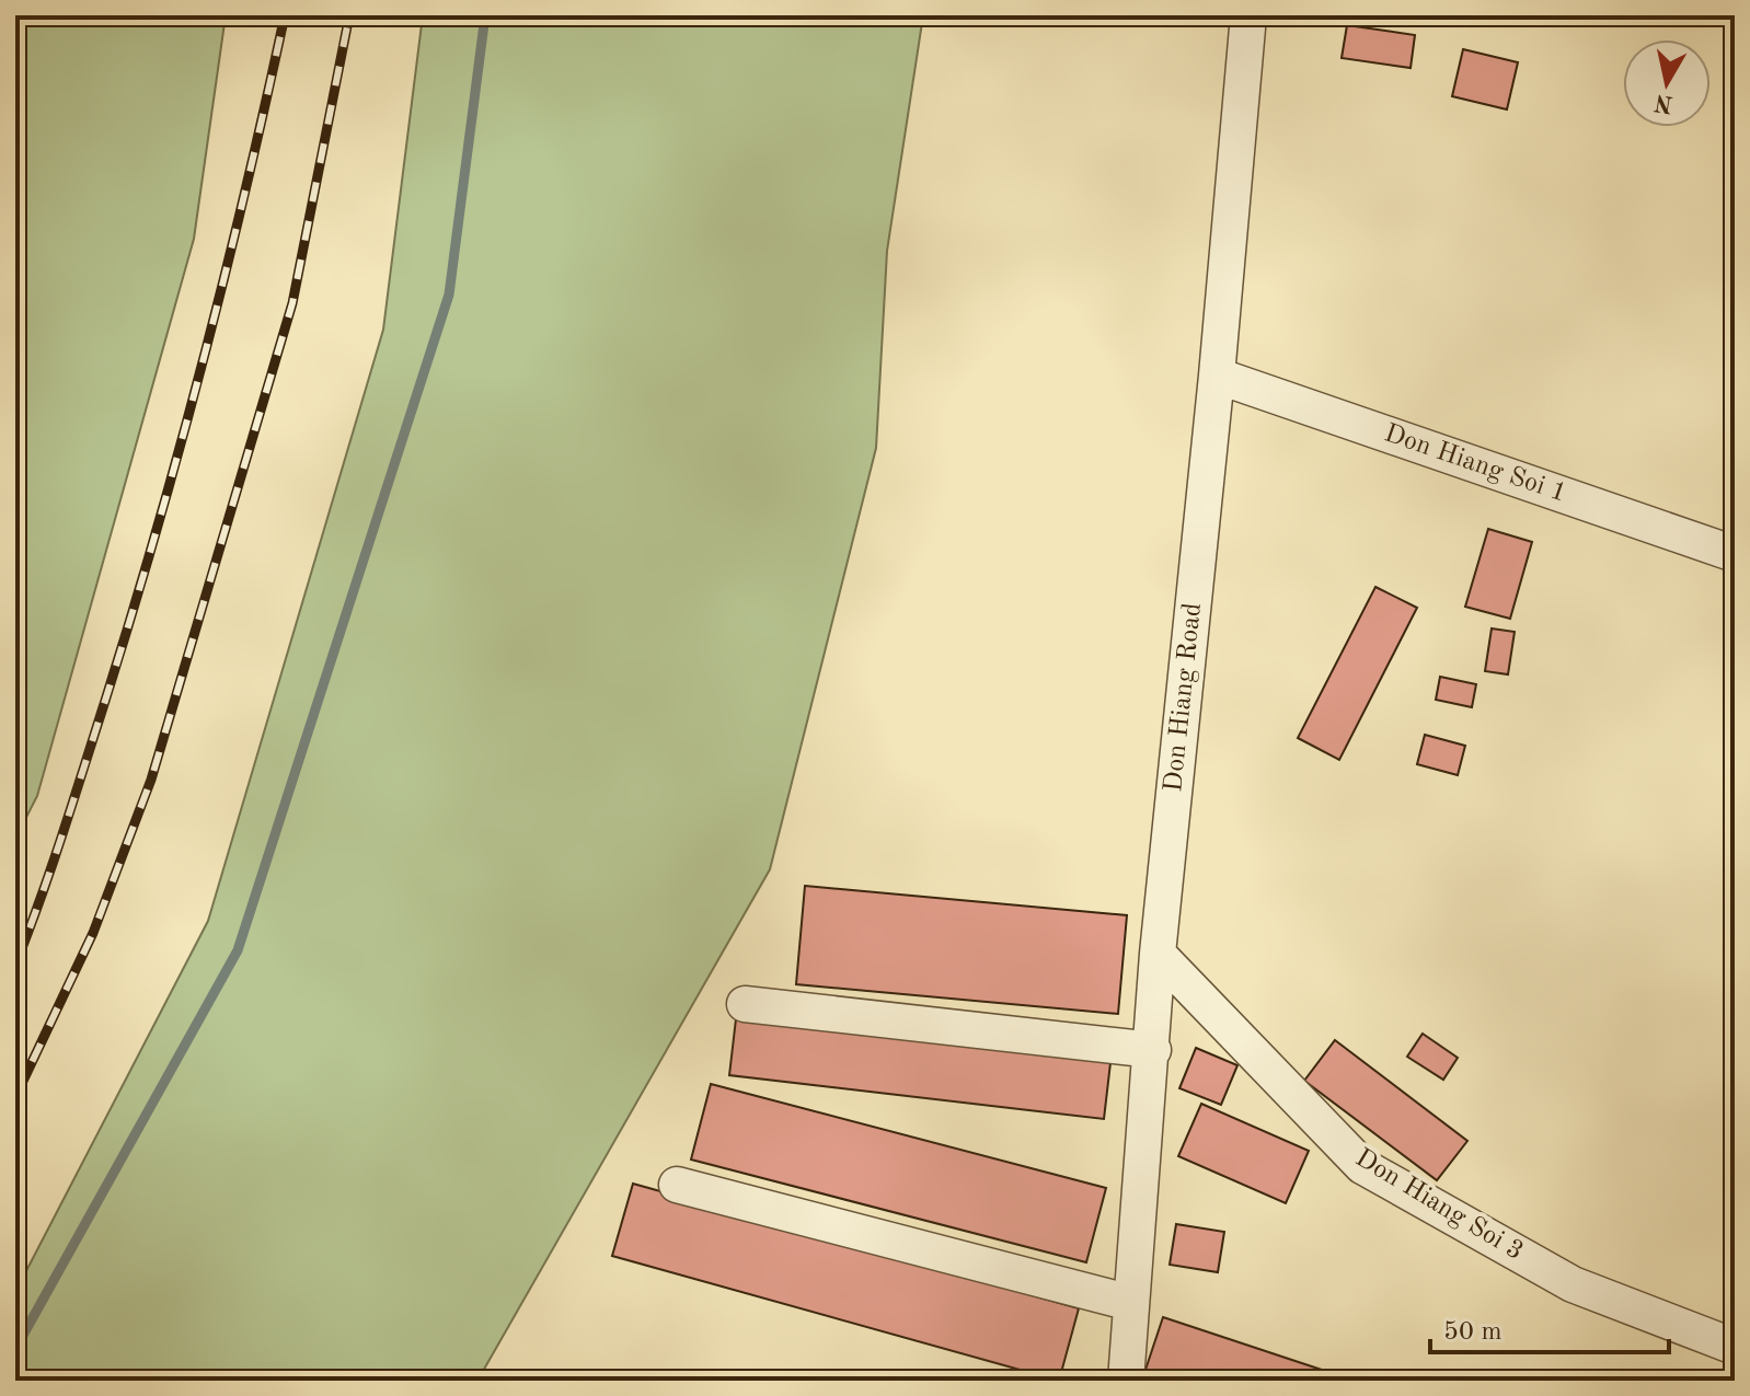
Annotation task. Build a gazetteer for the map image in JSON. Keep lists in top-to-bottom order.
{
  "streets": {
    "street": ["Don Hiang Soi 1", "Don Hiang Road", "Don Hiang Soi 3"]
  },
  "crossings": [
    ["Don Hiang Soi 1", "Don Hiang Road"],
    ["Don Hiang Road", "Don Hiang Soi 3"]
  ],
  "scale_bar": "50 m",
  "north": "bottom"
}
